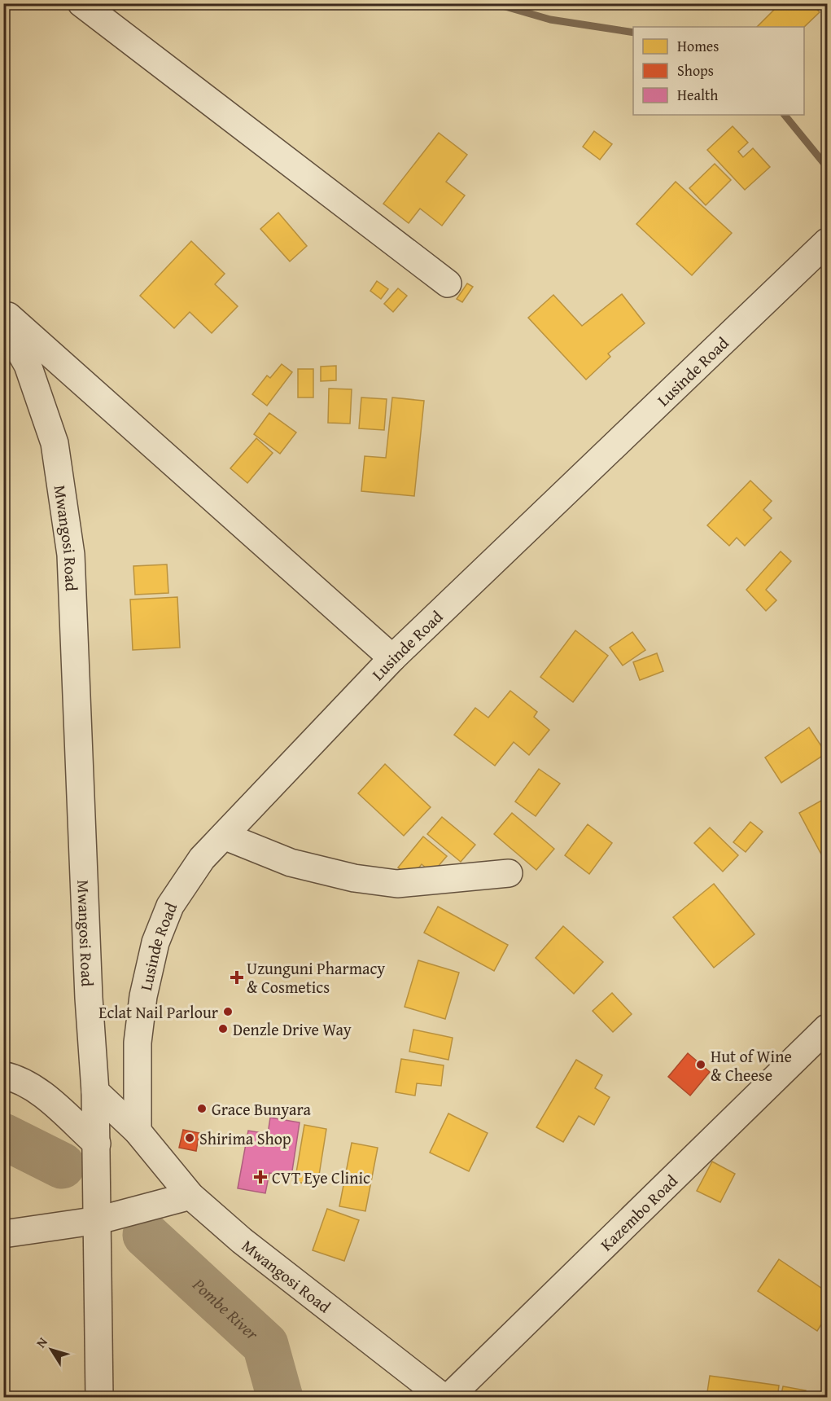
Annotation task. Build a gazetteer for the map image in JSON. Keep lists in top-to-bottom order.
{
  "streets": {
    "street": ["Lusinde Road", "Mwangosi Road", "Kazembo Road"]
  },
  "crossings": [
    ["Lusinde Road", "Mwangosi Road"]
  ],
  "water": ["Pombe River"],
  "places": {
    "health": ["Uzunguni Pharmacy & Cosmetics", "CVT Eye Clinic"],
    "other": [
      "Eclat Nail Parlour",
      "Denzle Drive Way",
      "Hut of Wine & Cheese",
      "Grace Bunyara",
      "Shirima Shop"
    ]
  },
  "legend": ["Homes", "Shops", "Health"],
  "north": "top left"
}
